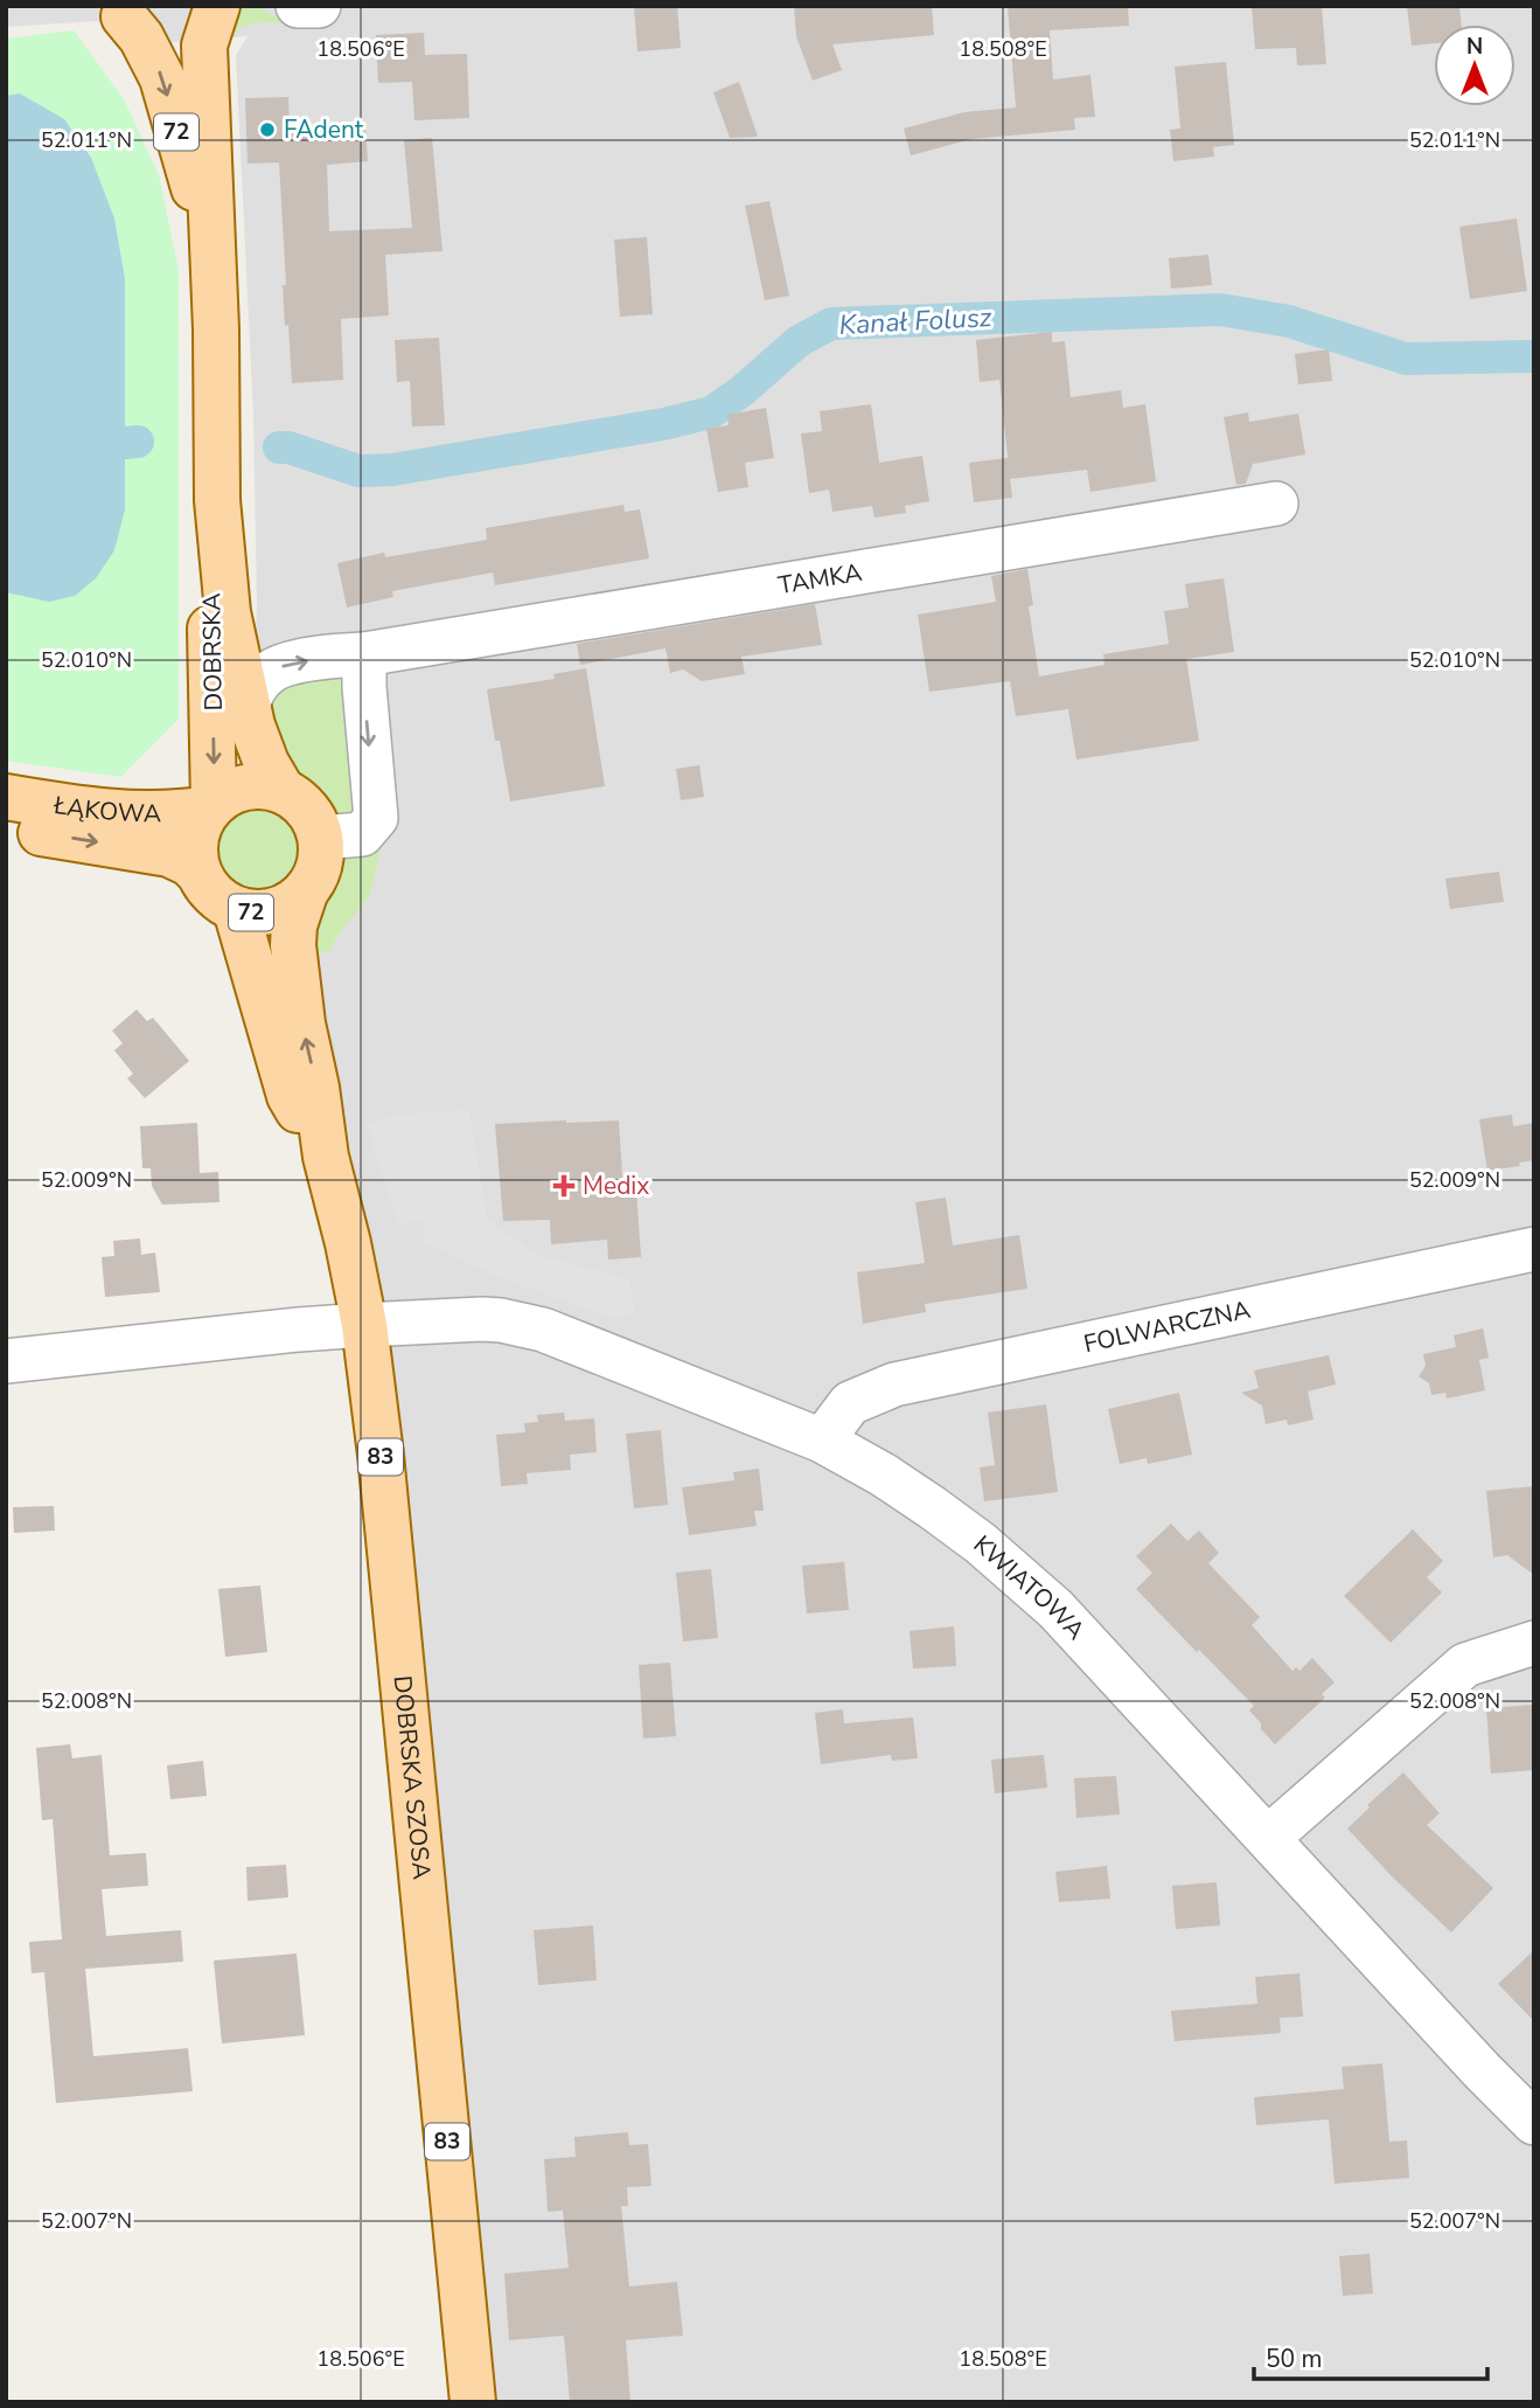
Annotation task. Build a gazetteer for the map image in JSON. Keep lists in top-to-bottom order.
{
  "streets": {
    "main road": [
      "72",
      "DOBRSKA",
      "ŁĄKOWA",
      "83",
      "DOBRSKA SZOSA"
    ],
    "street": ["TAMKA", "FOLWARCZNA", "KWIATOWA"]
  },
  "crossings": [
    ["72", "DOBRSKA"],
    ["72", "ŁĄKOWA"],
    ["72", "DOBRSKA SZOSA"],
    ["TAMKA", "DOBRSKA"],
    ["DOBRSKA", "ŁĄKOWA"],
    ["DOBRSKA", "DOBRSKA SZOSA"],
    ["ŁĄKOWA", "DOBRSKA SZOSA"],
    ["FOLWARCZNA", "KWIATOWA"],
    ["KWIATOWA", "DOBRSKA SZOSA"]
  ],
  "water": ["Kanał Folusz"],
  "places": {
    "other": ["FAdent"],
    "health": ["Medix"]
  },
  "scale_bar": "50 m",
  "north": "top",
  "coordinates": [
    "18.506°E",
    "18.508°E",
    "52.011°N",
    "52.010°N",
    "52.009°N",
    "52.008°N",
    "52.007°N"
  ]
}
